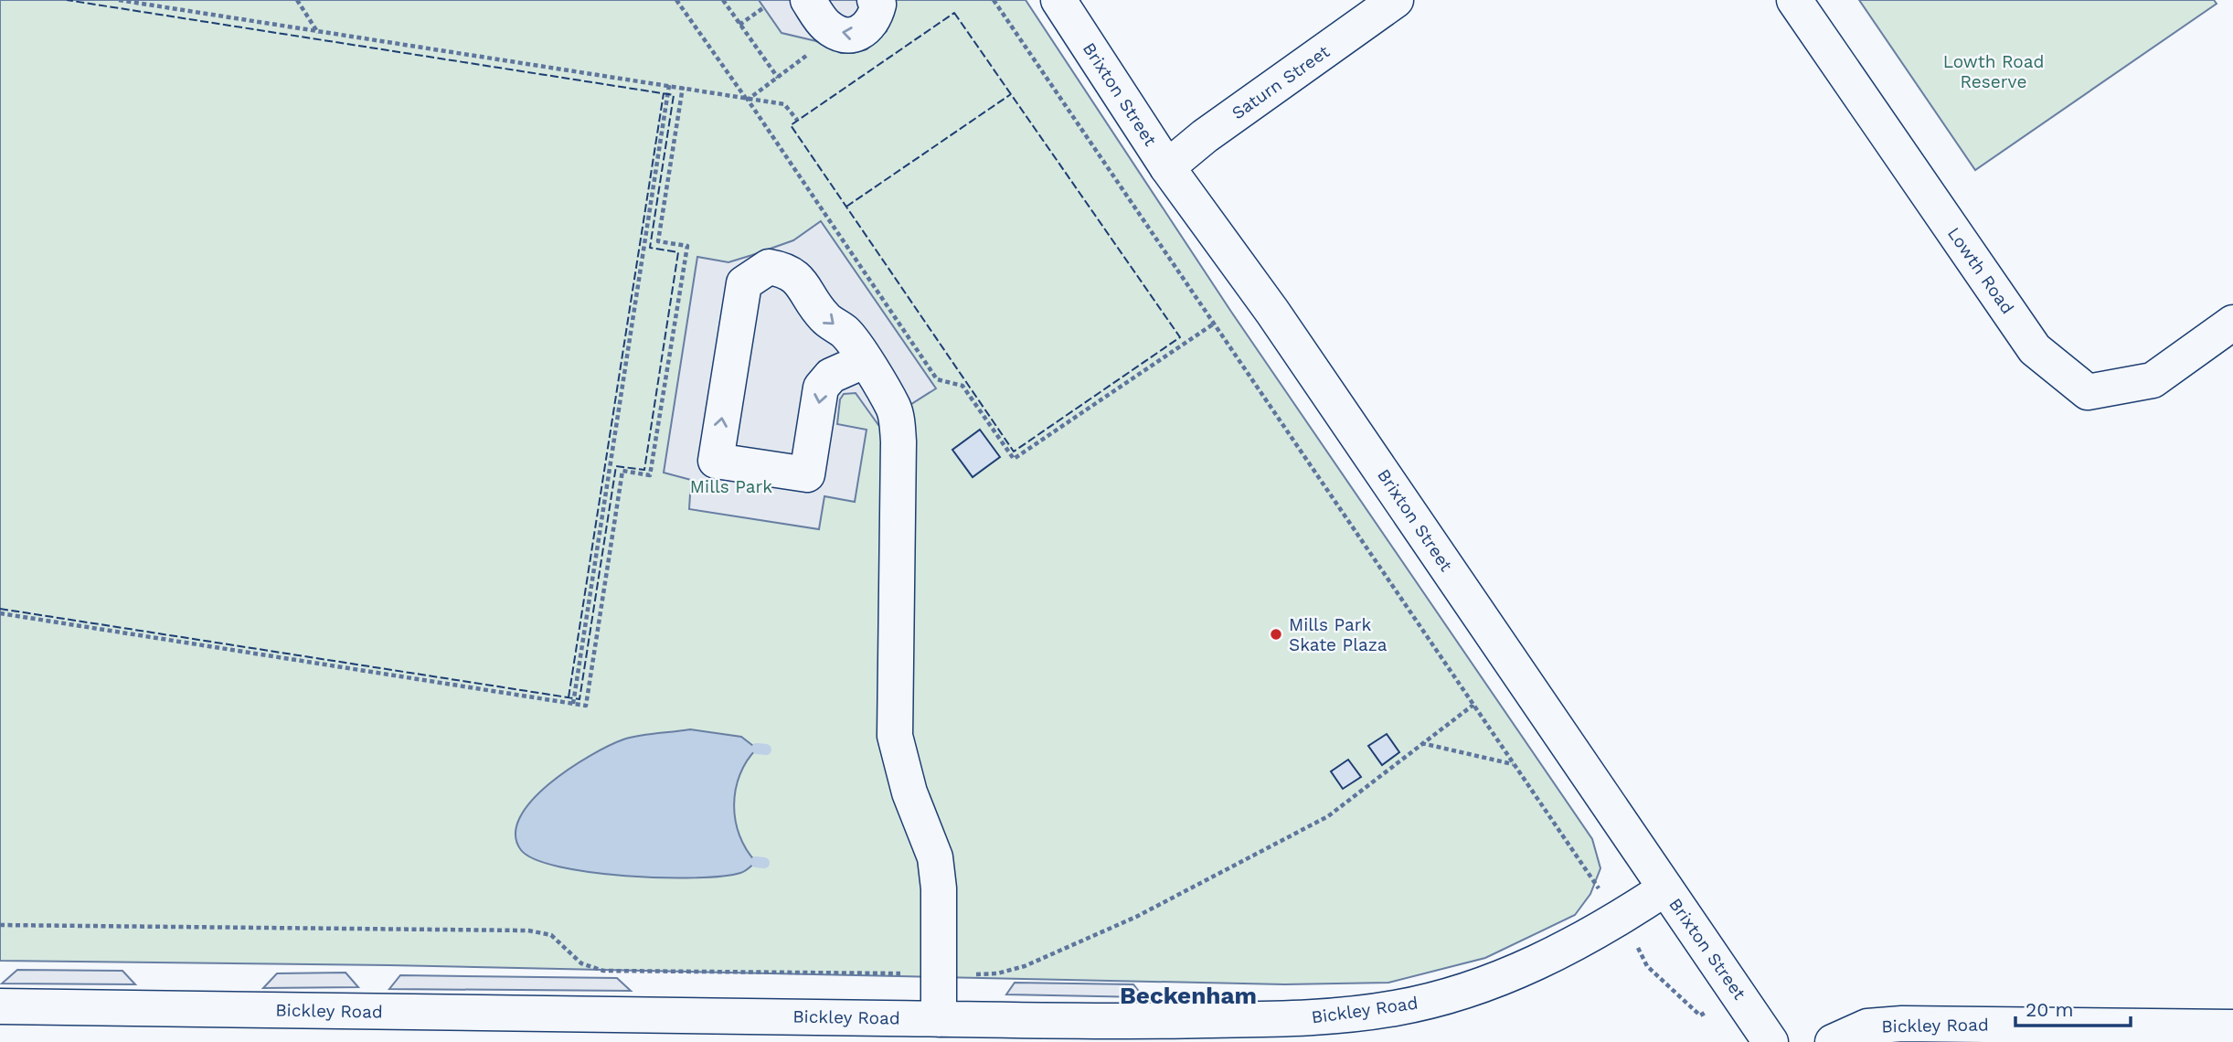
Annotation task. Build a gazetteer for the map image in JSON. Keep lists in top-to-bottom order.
{
  "streets": {
    "street": [
      "Saturn Street",
      "Brixton Street",
      "Lowth Road",
      "Bickley Road"
    ]
  },
  "crossings": [
    ["Saturn Street", "Brixton Street"],
    ["Brixton Street", "Bickley Road"]
  ],
  "districts": ["Beckenham"],
  "parks": ["Lowth Road Reserve", "Mills Park"],
  "places": ["Mills Park Skate Plaza"],
  "scale_bar": "20 m"
}
